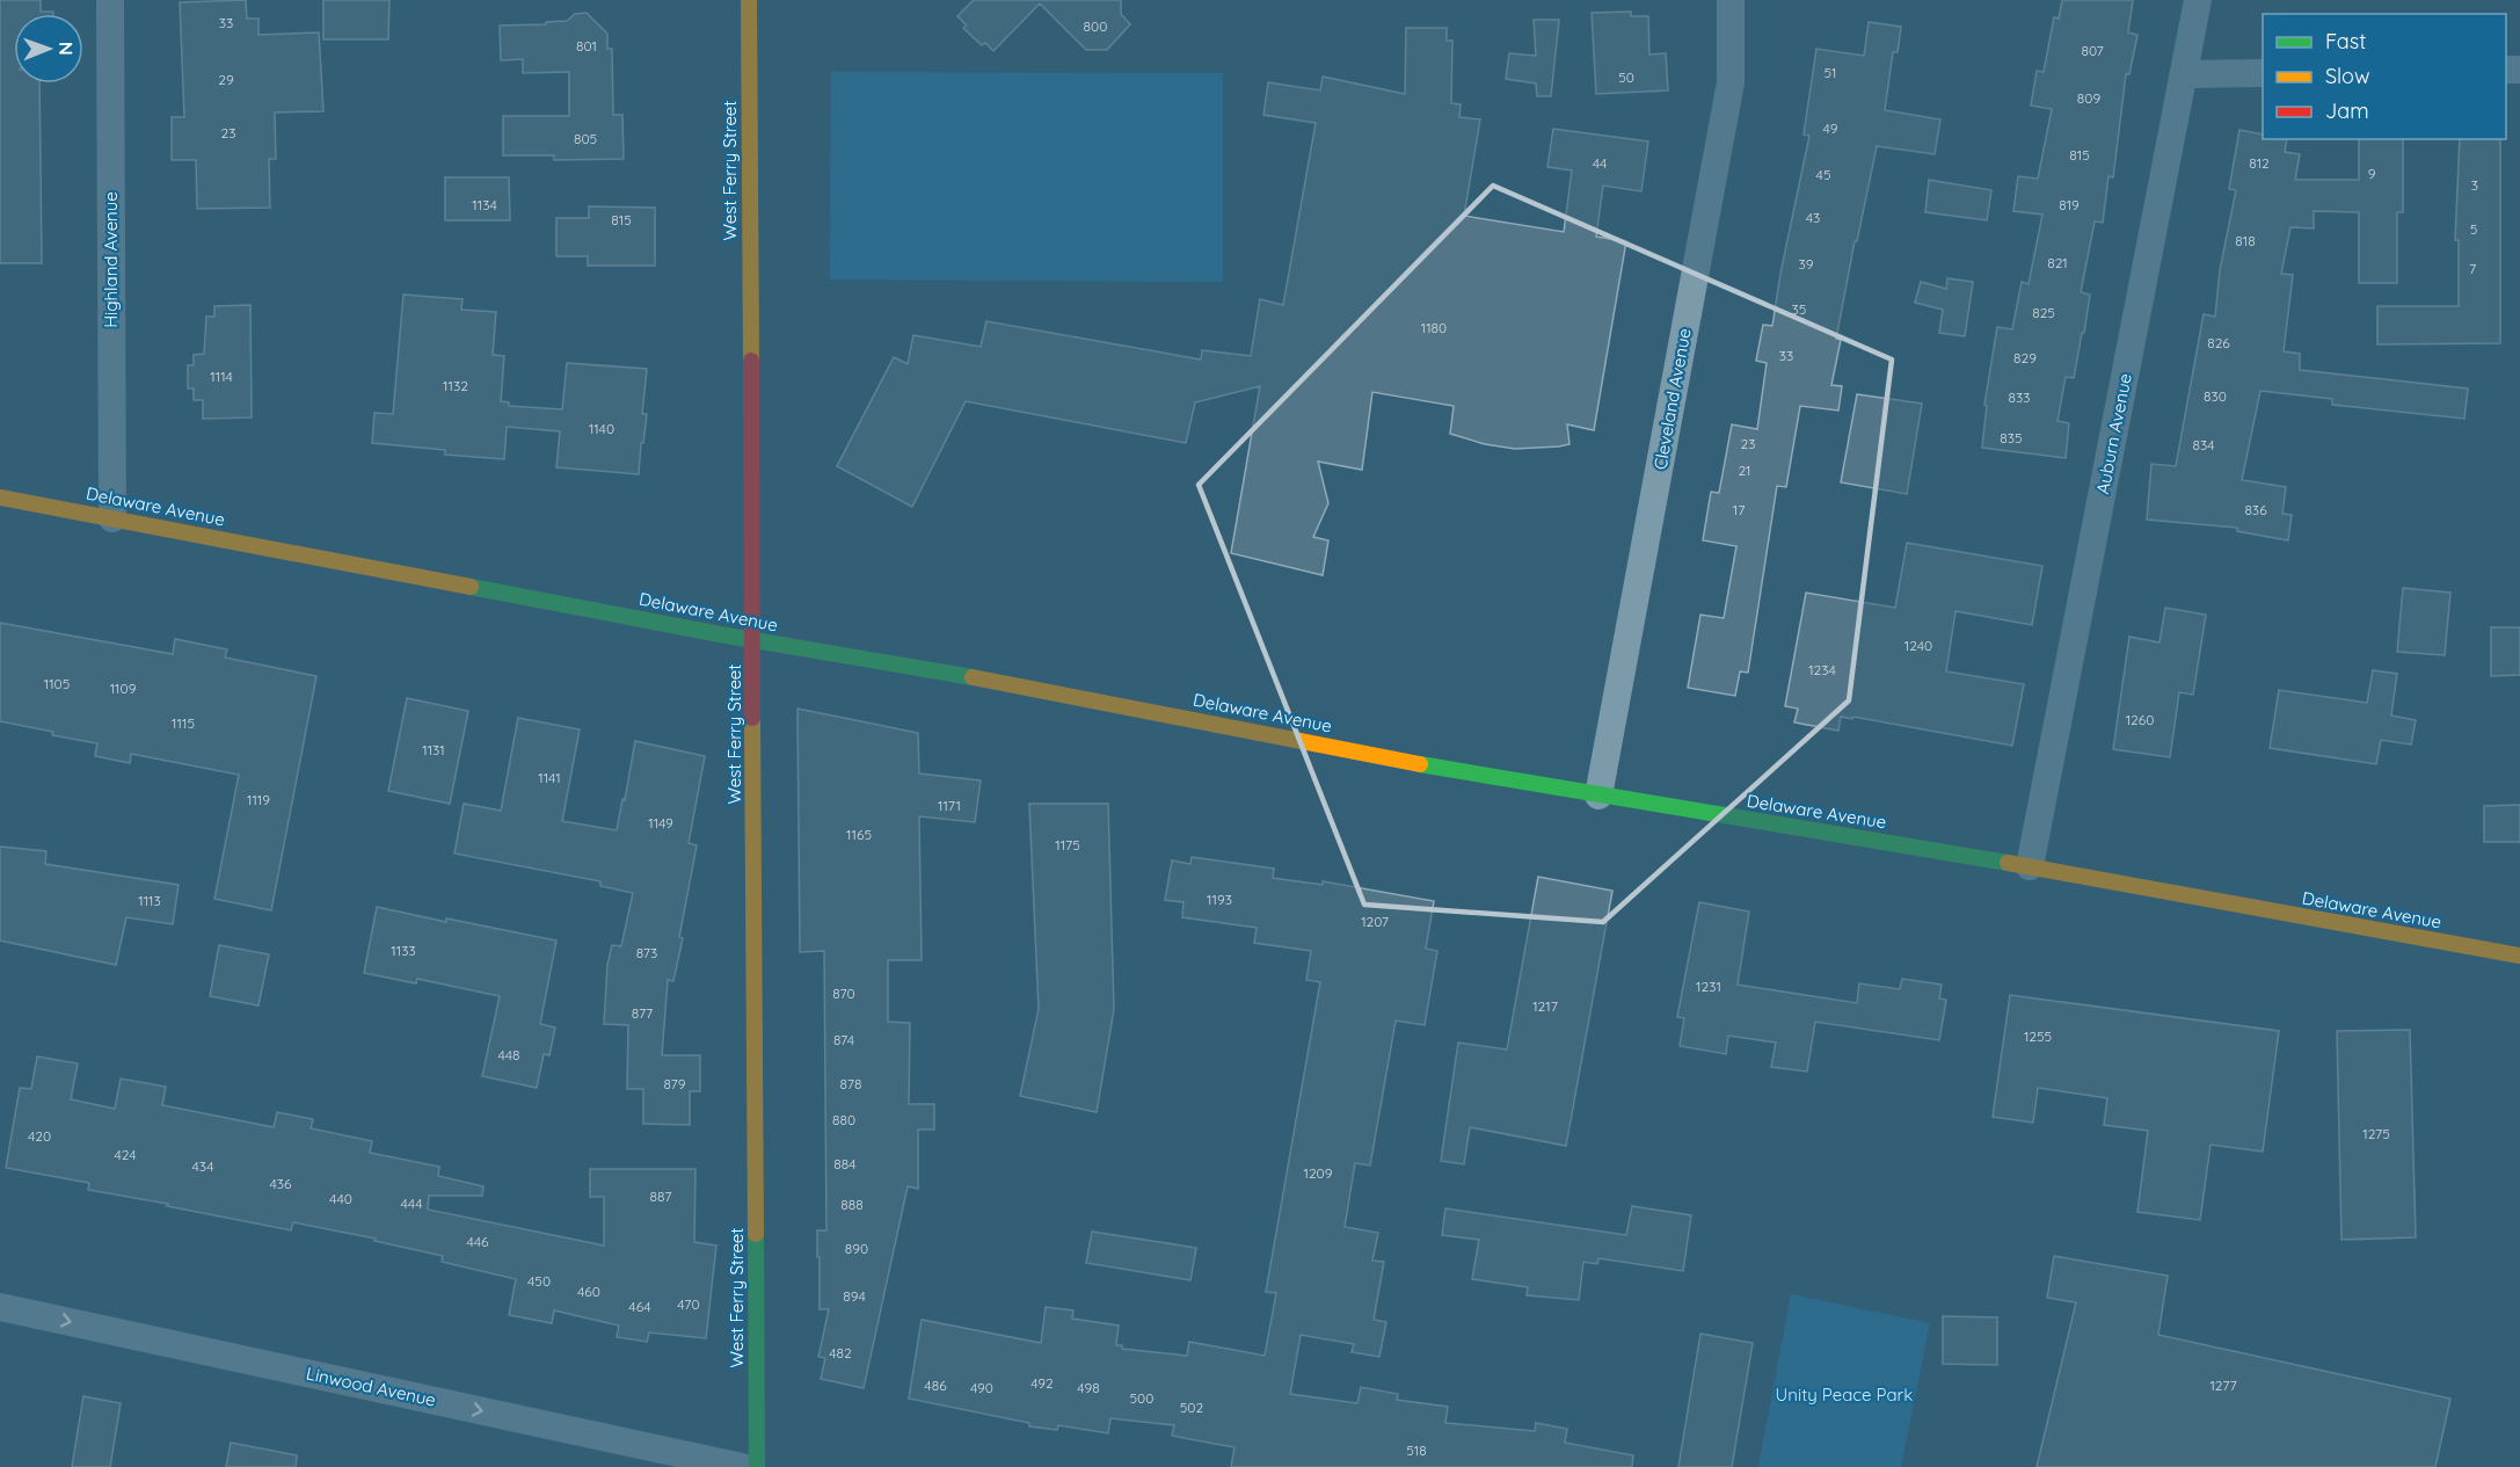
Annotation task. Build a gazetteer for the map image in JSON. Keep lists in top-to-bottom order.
{
  "streets": {
    "main road": ["West Ferry Street", "Delaware Avenue"],
    "street": [
      "Highland Avenue",
      "Cleveland Avenue",
      "Auburn Avenue",
      "Linwood Avenue"
    ]
  },
  "crossings": [
    ["West Ferry Street", "Delaware Avenue"],
    ["Highland Avenue", "Delaware Avenue"],
    ["Cleveland Avenue", "Delaware Avenue"],
    ["Auburn Avenue", "Delaware Avenue"]
  ],
  "one_way": ["Linwood Avenue"],
  "parks": ["Unity Peace Park"],
  "house_numbers": [
    "33",
    "800",
    "801",
    "807",
    "51",
    "50",
    "29",
    "809",
    "49",
    "23",
    "805",
    "815",
    "44",
    "812",
    "9",
    "45",
    "3",
    "1134",
    "819",
    "43",
    "815",
    "5",
    "818",
    "821",
    "39",
    "7",
    "35",
    "825",
    "1180",
    "826",
    "33",
    "829",
    "1114",
    "1132",
    "830",
    "833",
    "1140",
    "835",
    "23",
    "834",
    "21",
    "17",
    "836",
    "1240",
    "1234",
    "1105",
    "1109",
    "1260",
    "1115",
    "1131",
    "1141",
    "1119",
    "1171",
    "1149",
    "1165",
    "1175",
    "1193",
    "1113",
    "1207",
    "1133",
    "873",
    "1231",
    "870",
    "1217",
    "877",
    "1255",
    "874",
    "448",
    "879",
    "878",
    "880",
    "1275",
    "420",
    "424",
    "884",
    "434",
    "1209",
    "436",
    "887",
    "440",
    "444",
    "888",
    "446",
    "890",
    "450",
    "460",
    "894",
    "470",
    "464",
    "482",
    "492",
    "486",
    "1277",
    "490",
    "498",
    "500",
    "502",
    "518"
  ],
  "legend": ["Fast", "Slow", "Jam"],
  "north": "right"
}
